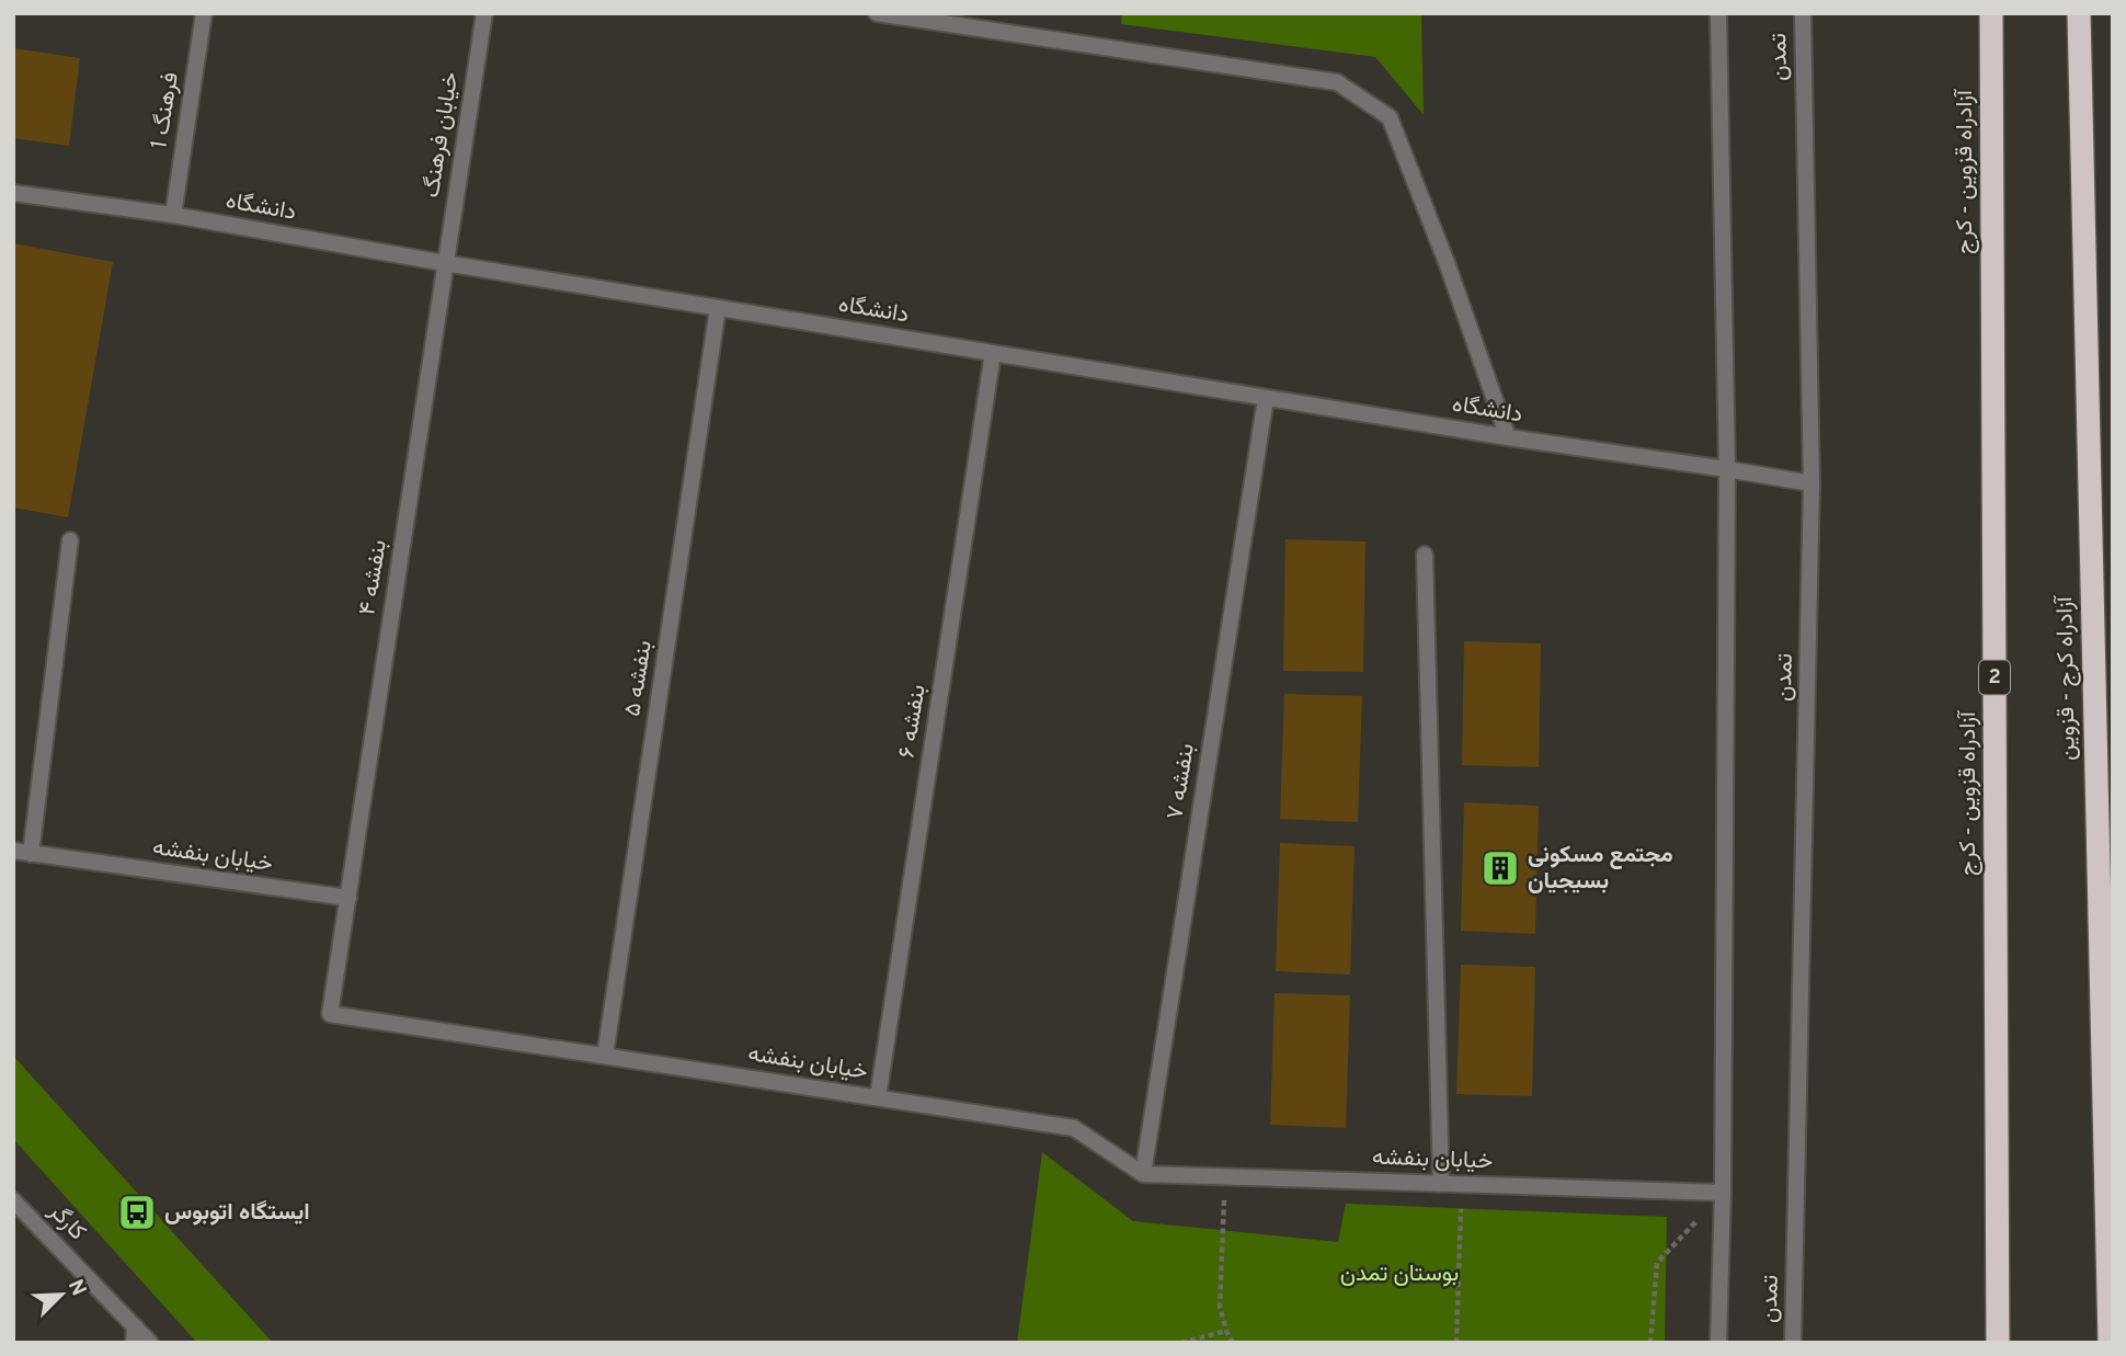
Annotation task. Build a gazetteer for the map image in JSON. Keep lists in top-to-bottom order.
{
  "streets": {
    "highway": ["آزادراه قزوین - کرج", "2", "آزادراه کرج - قزوین"],
    "street": [
      "تمدن",
      "فرهنگ 1",
      "خیابان فرهنگ",
      "دانشگاه",
      "بنفشه ۴",
      "بنفشه ۵",
      "بنفشه ۶",
      "بنفشه ۷",
      "خیابان بنفشه",
      "کارگر"
    ]
  },
  "crossings": [
    ["تمدن", "دانشگاه"],
    ["فرهنگ 1", "دانشگاه"],
    ["خیابان فرهنگ", "دانشگاه"],
    ["خیابان فرهنگ", "بنفشه ۴"],
    ["دانشگاه", "بنفشه ۴"],
    ["دانشگاه", "بنفشه ۵"],
    ["دانشگاه", "بنفشه ۶"],
    ["دانشگاه", "بنفشه ۷"],
    ["بنفشه ۴", "خیابان بنفشه"],
    ["بنفشه ۵", "خیابان بنفشه"],
    ["بنفشه ۶", "خیابان بنفشه"],
    ["بنفشه ۷", "خیابان بنفشه"]
  ],
  "parks": ["بوستان تمدن"],
  "places": {
    "building": ["مجتمع مسکونی بسیجیان"],
    "bus stop": ["ایستگاه اتوبوس"]
  },
  "north": "top right"
}
